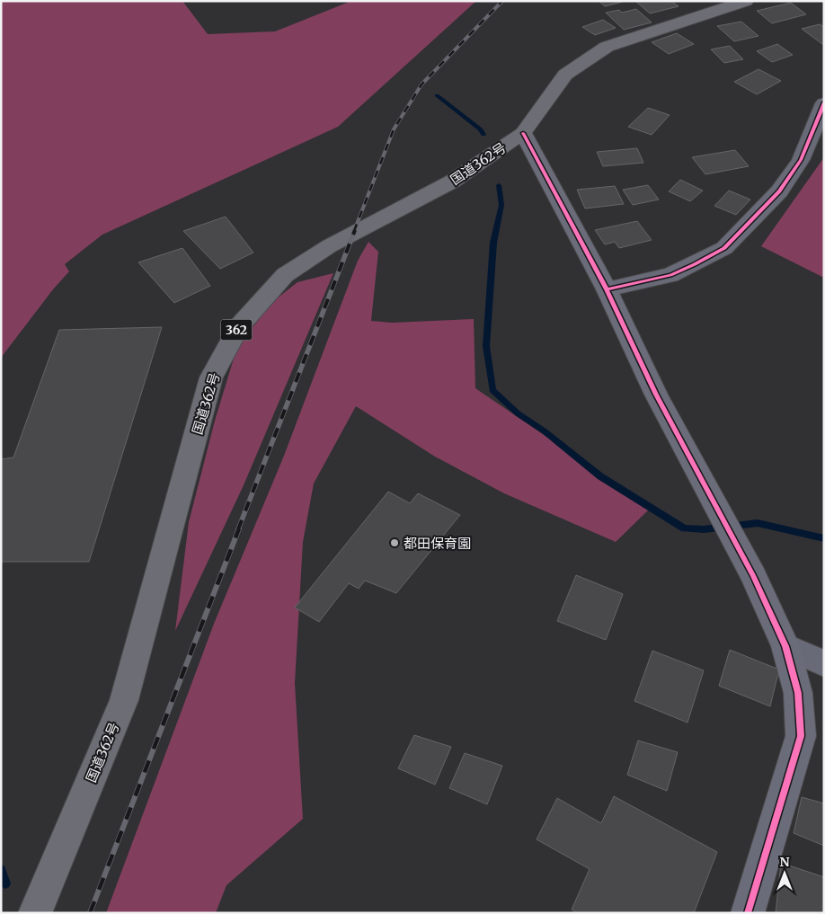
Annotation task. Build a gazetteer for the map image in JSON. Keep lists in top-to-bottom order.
{
  "streets": {
    "highway": ["国道362号", "362"]
  },
  "places": ["都田保育園"],
  "north": "top"
}
